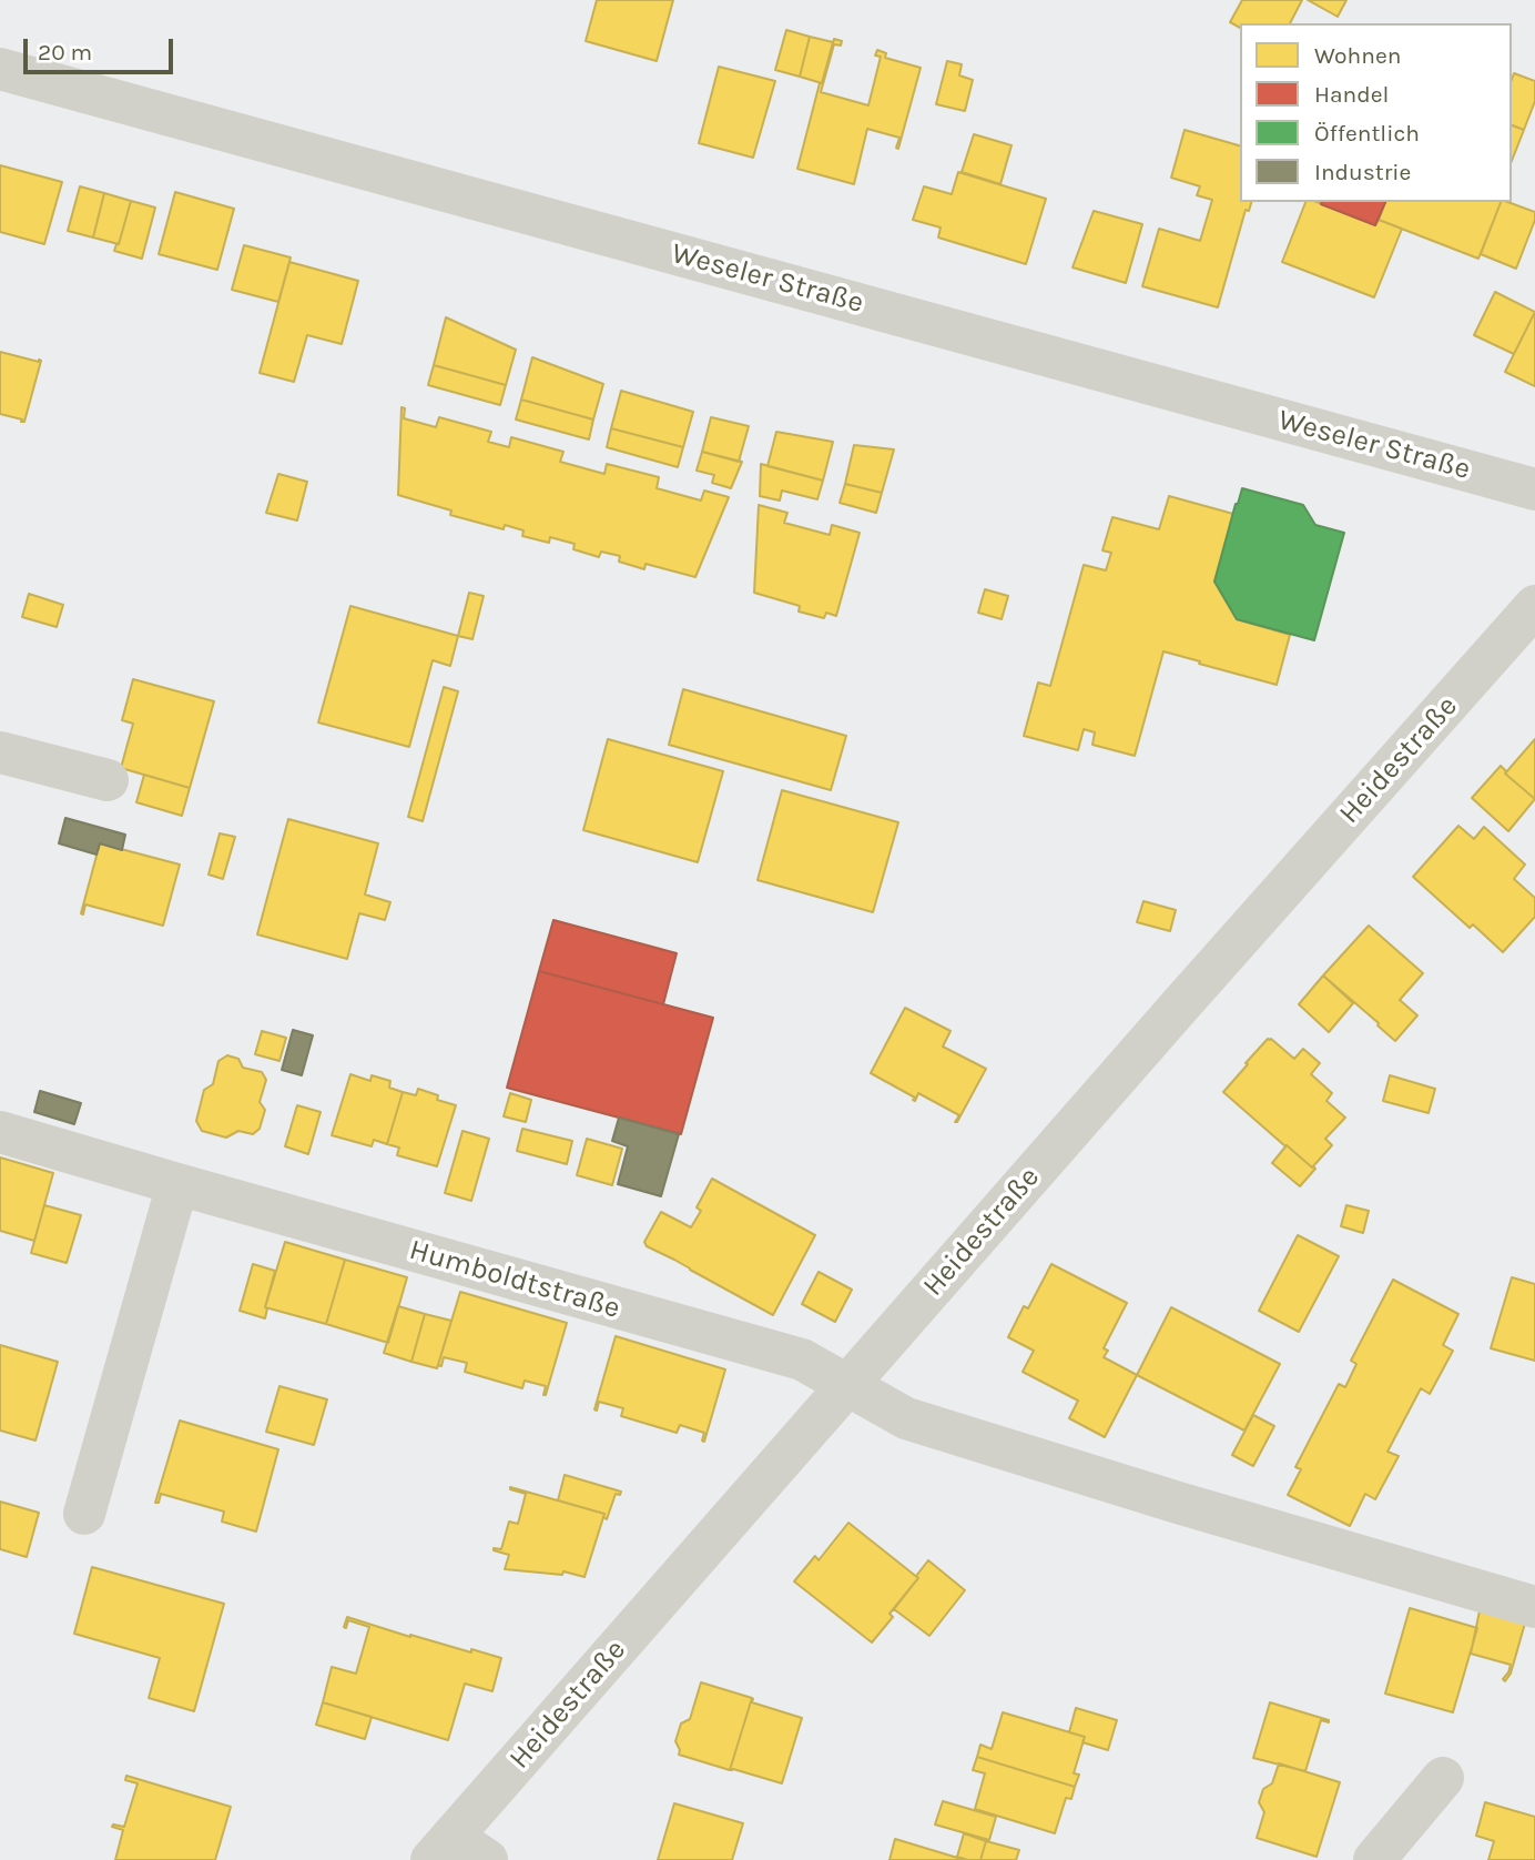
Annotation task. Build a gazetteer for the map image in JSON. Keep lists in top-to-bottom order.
{
  "streets": {
    "street": ["Weseler Straße", "Heidestraße", "Humboldtstraße"]
  },
  "crossings": [
    ["Heidestraße", "Humboldtstraße"]
  ],
  "legend": [
    "Wohnen",
    "Handel",
    "Öffentlich",
    "Industrie"
  ],
  "scale_bar": "20 m"
}
